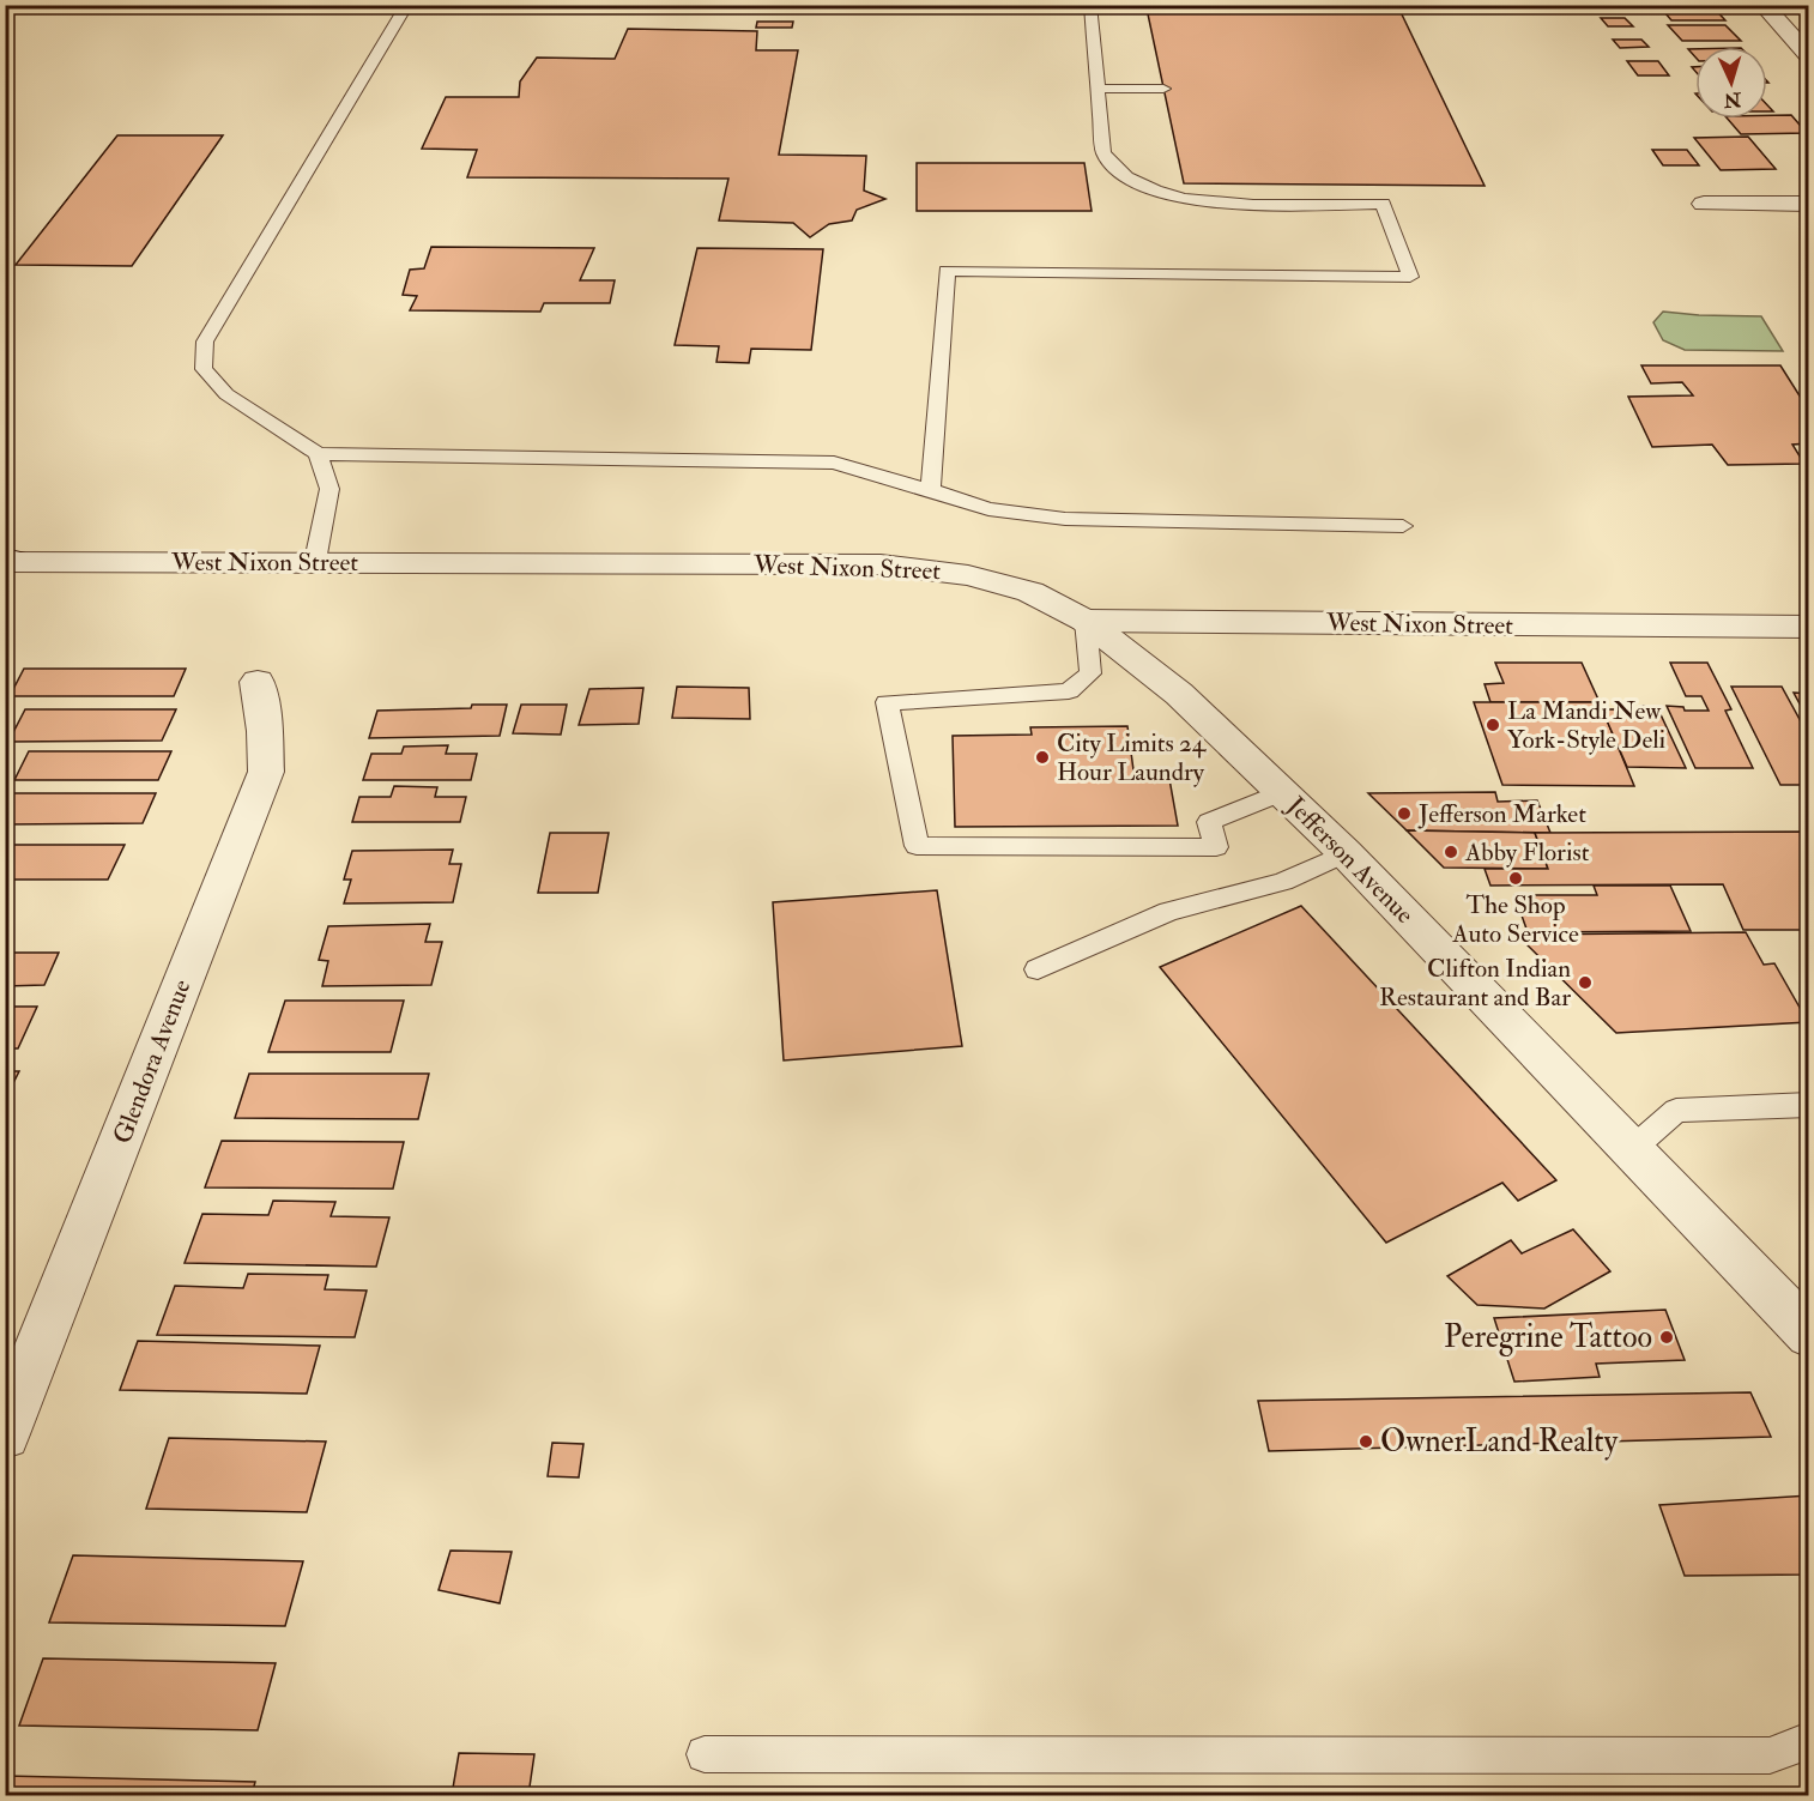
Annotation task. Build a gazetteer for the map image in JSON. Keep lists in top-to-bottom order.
{
  "streets": {
    "street": ["West Nixon Street", "Jefferson Avenue", "Glendora Avenue"]
  },
  "crossings": [
    ["West Nixon Street", "Jefferson Avenue"]
  ],
  "places": [
    "La Mandi New York-Style Deli",
    "City Limits 24 Hour Laundry",
    "Jefferson Market",
    "Abby Florist",
    "The Shop Auto Service",
    "Clifton Indian Restaurant and Bar",
    "Peregrine Tattoo",
    "OwnerLand Realty"
  ],
  "north": "bottom"
}
